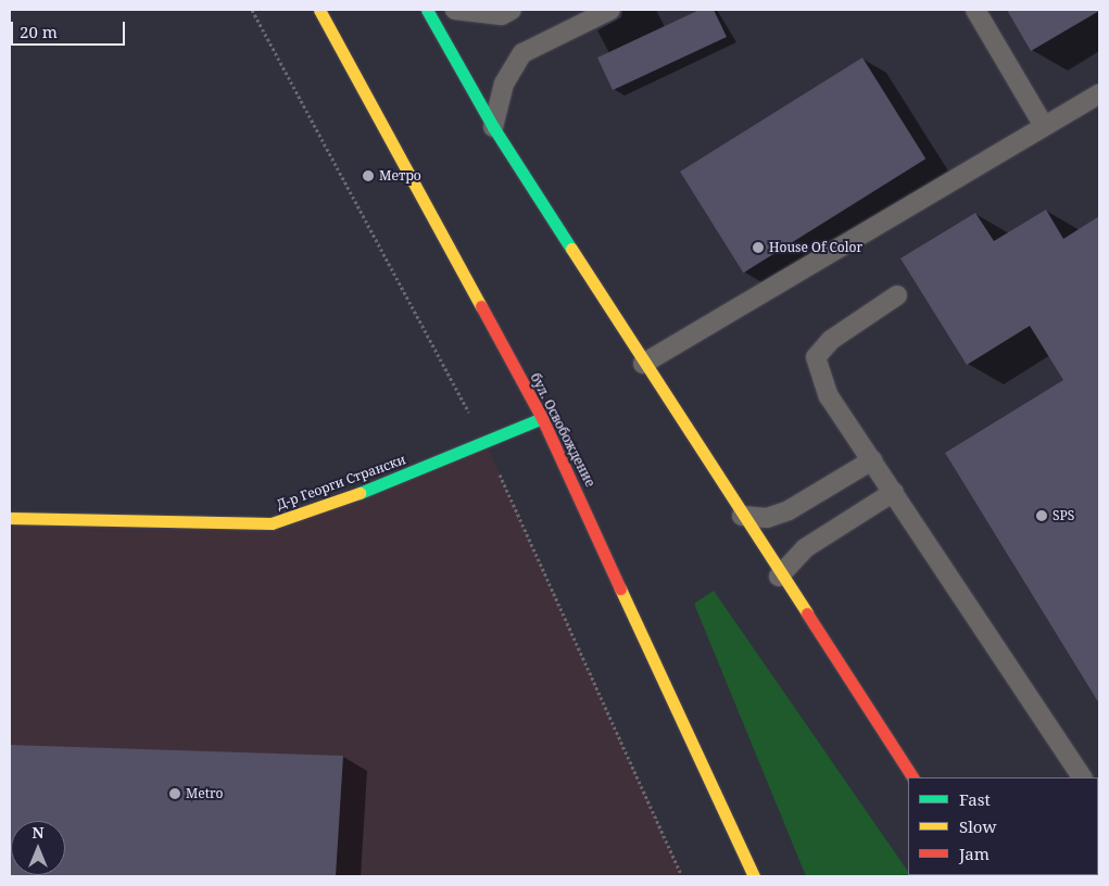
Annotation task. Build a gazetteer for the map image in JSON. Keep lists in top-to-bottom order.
{
  "streets": {
    "main road": ["бул. Освобождение", "Д-р Георги Странски"]
  },
  "crossings": [
    ["бул. Освобождение", "Д-р Георги Странски"]
  ],
  "places": [
    "Метро",
    "House Of Color",
    "SPS",
    "Metro"
  ],
  "legend": ["Fast", "Slow", "Jam"],
  "scale_bar": "20 m",
  "north": "top"
}
